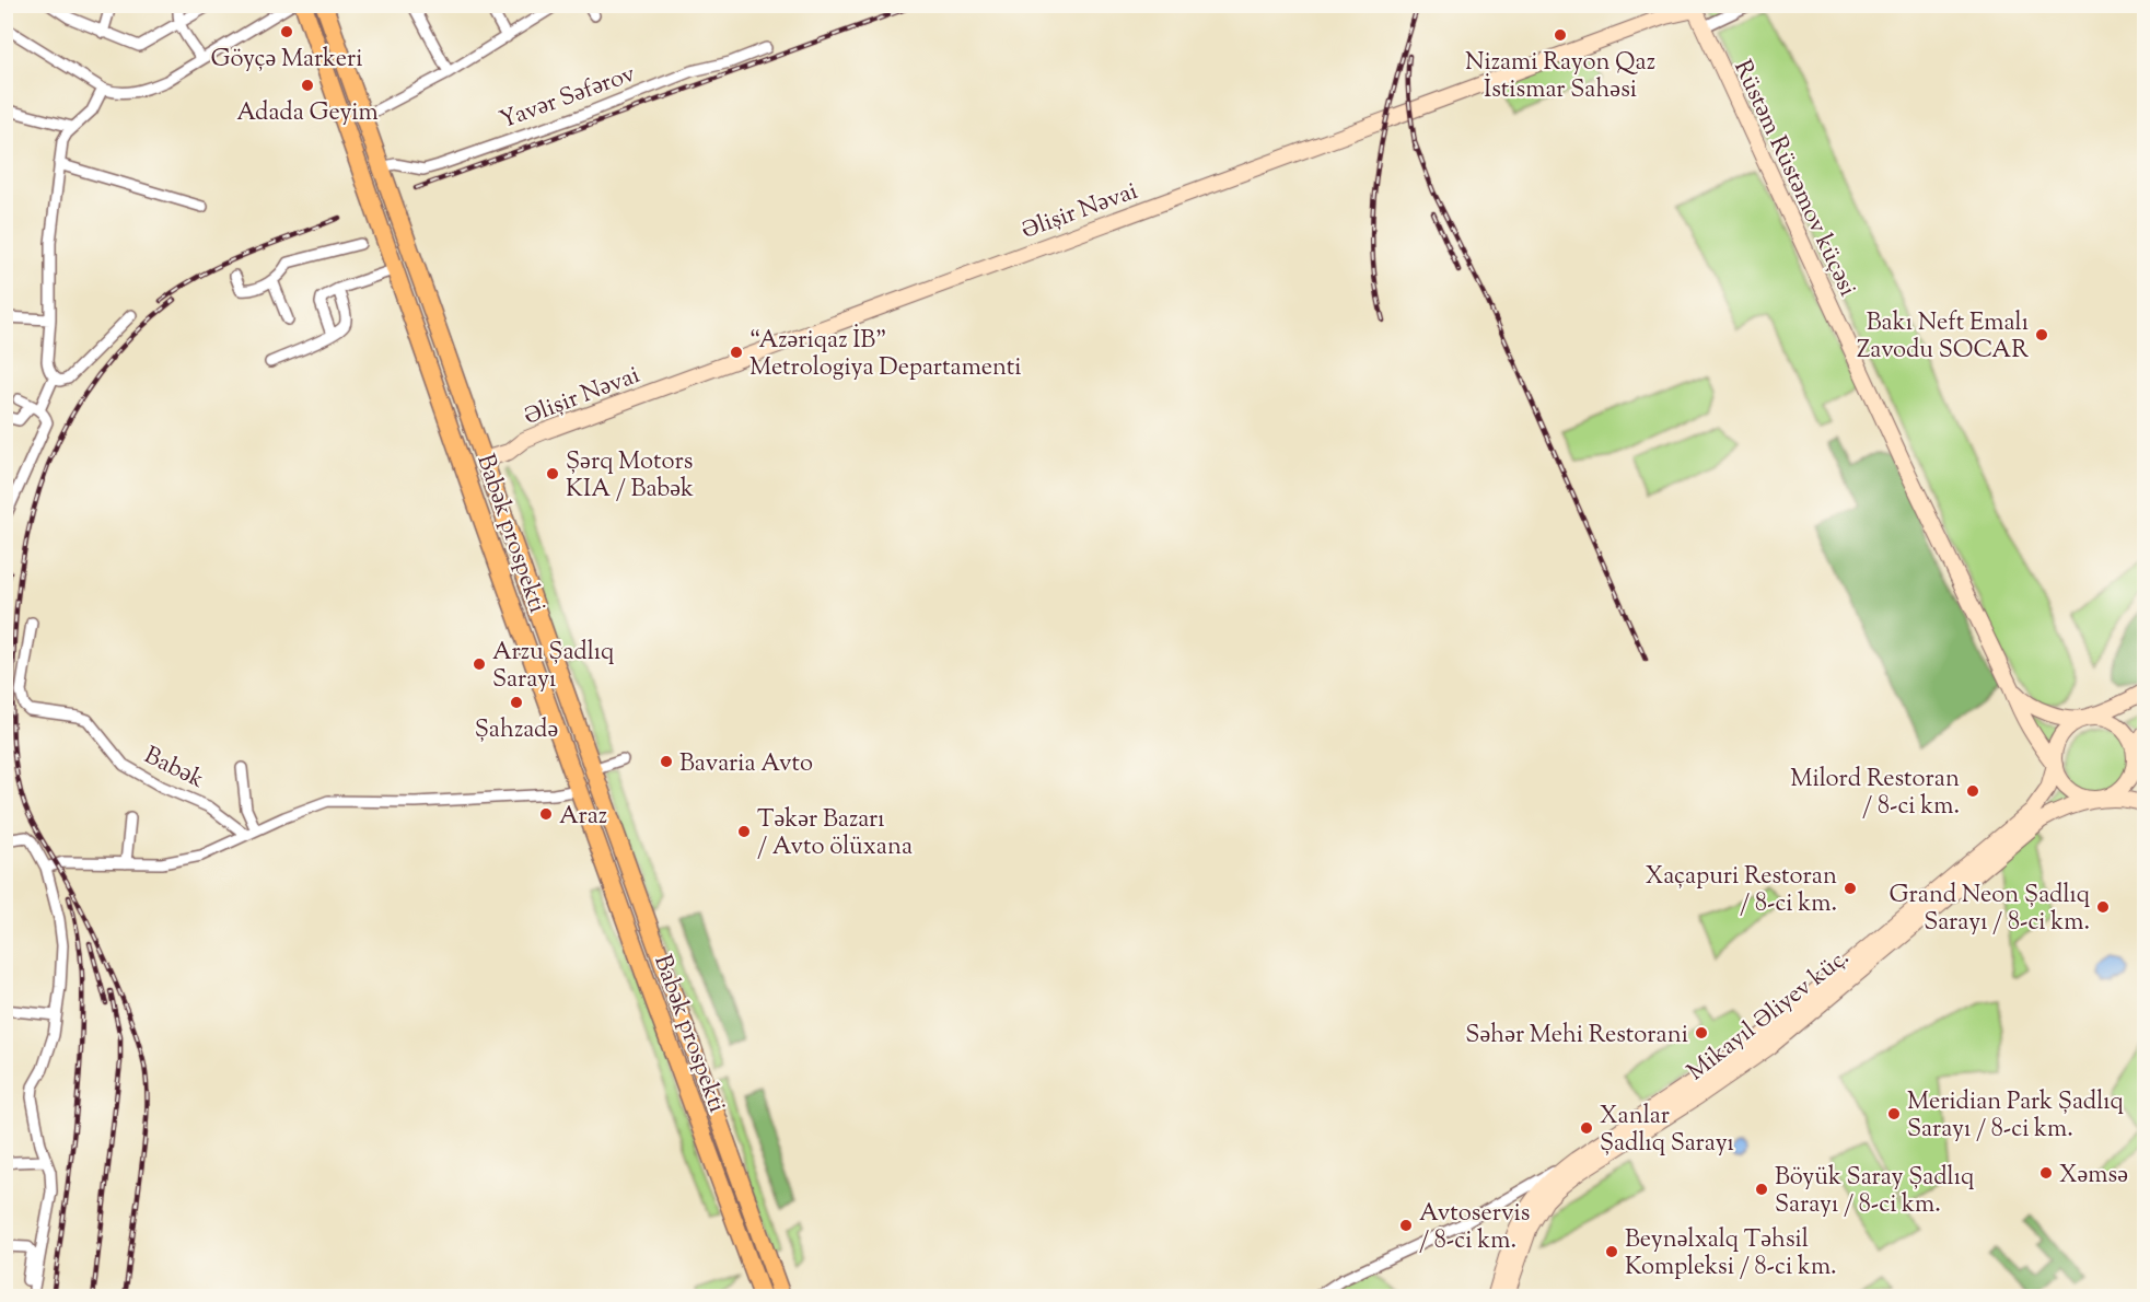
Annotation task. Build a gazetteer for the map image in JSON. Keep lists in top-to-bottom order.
{
  "streets": {
    "main road": ["Babək prospekti"],
    "street": [
      "Yavər Səfərov",
      "Rüstəm Rüstəmov küçəsi",
      "Əlişir Nəvai",
      "Babək",
      "Mikayıl Əliyev küç."
    ]
  },
  "crossings": [
    ["Yavər Səfərov", "Babək prospekti"],
    ["Rüstəm Rüstəmov küçəsi", "Əlişir Nəvai"],
    ["Rüstəm Rüstəmov küçəsi", "Mikayıl Əliyev küç."],
    ["Əlişir Nəvai", "Babək prospekti"]
  ],
  "places": [
    "Göyçə Markeri",
    "Nizami Rayon Qaz İstismar Sahəsi",
    "Adada Geyim",
    "Bakı Neft Emalı Zavodu SOCAR",
    "“Azəriqaz İB” Metrologiya Departamenti",
    "Şərq Motors KIA / Babək",
    "Arzu Şadlıq Sarayı",
    "Şahzadə",
    "Bavaria Avto",
    "Milord Restoran / 8-ci km.",
    "Araz",
    "Təkər Bazarı / Avto ölüxana",
    "Xaçapuri Restoran / 8-ci km.",
    "Grand Neon Şadlıq Sarayı / 8-ci km.",
    "Səhər Mehi Restorani",
    "Meridian Park Şadlıq Sarayı / 8-ci km.",
    "Xanlar Şadlıq Sarayı",
    "Xəmsə",
    "Böyük Saray Şadlıq Sarayı / 8-ci km.",
    "Avtoservis / 8-ci km.",
    "Beynəlxalq Təhsil Kompleksi / 8-ci km."
  ]
}
